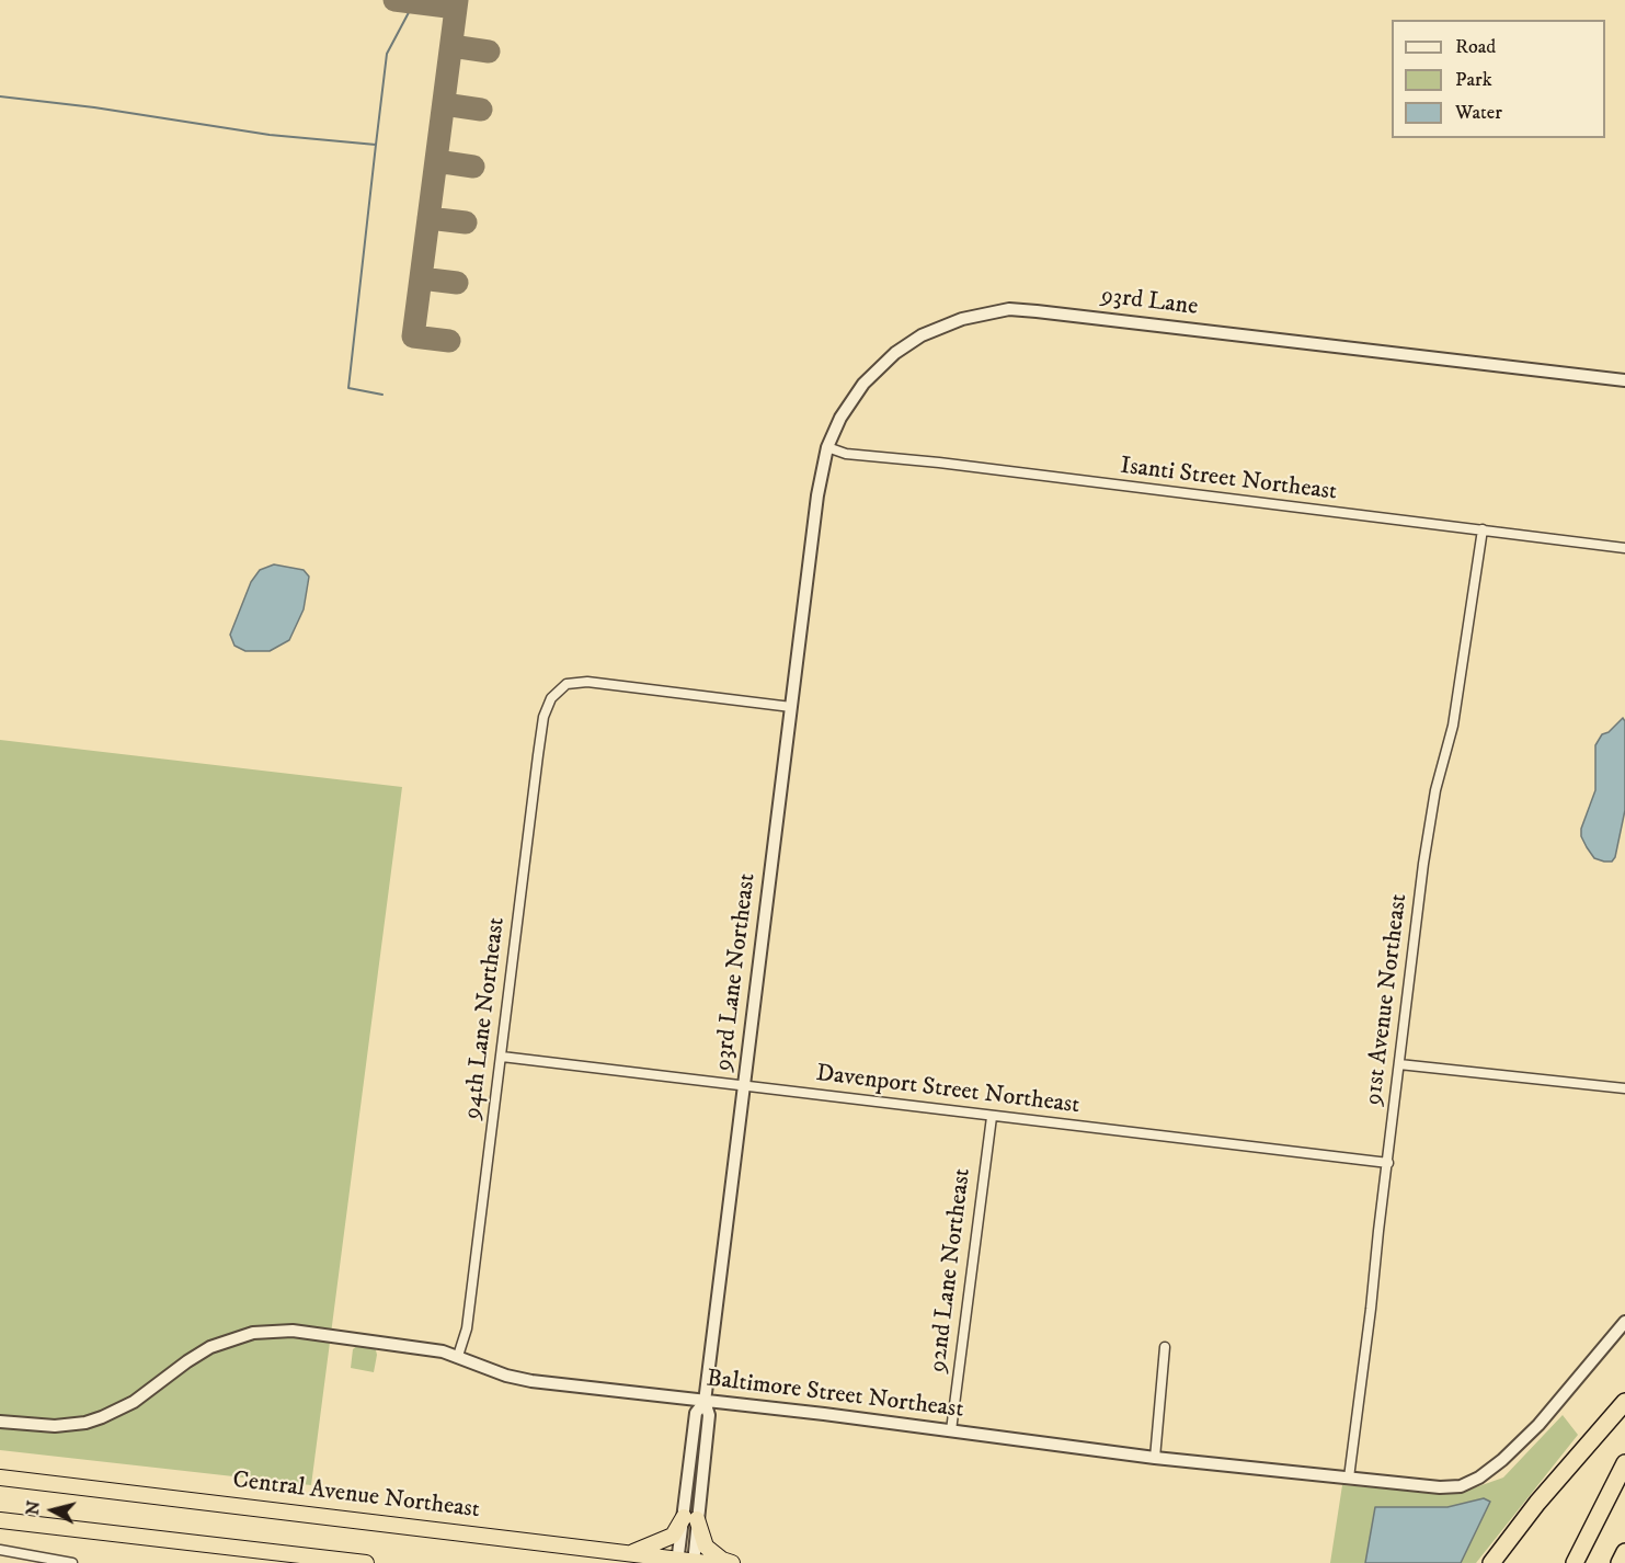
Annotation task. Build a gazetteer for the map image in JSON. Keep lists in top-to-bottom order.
{
  "streets": {
    "highway": ["Central Avenue Northeast"],
    "street": [
      "93rd Lane",
      "Isanti Street Northeast",
      "93rd Lane Northeast",
      "91st Avenue Northeast",
      "94th Lane Northeast",
      "Davenport Street Northeast",
      "92nd Lane Northeast",
      "Baltimore Street Northeast"
    ]
  },
  "crossings": [
    ["93rd Lane", "Isanti Street Northeast"],
    ["93rd Lane", "93rd Lane Northeast"],
    ["Isanti Street Northeast", "91st Avenue Northeast"],
    ["93rd Lane Northeast", "94th Lane Northeast"],
    ["93rd Lane Northeast", "Davenport Street Northeast"],
    ["93rd Lane Northeast", "Baltimore Street Northeast"],
    ["93rd Lane Northeast", "Central Avenue Northeast"],
    ["91st Avenue Northeast", "Davenport Street Northeast"],
    ["91st Avenue Northeast", "Baltimore Street Northeast"],
    ["94th Lane Northeast", "Davenport Street Northeast"],
    ["94th Lane Northeast", "Baltimore Street Northeast"],
    ["Davenport Street Northeast", "92nd Lane Northeast"],
    ["92nd Lane Northeast", "Baltimore Street Northeast"]
  ],
  "legend": ["Road", "Park", "Water"],
  "north": "left"
}
